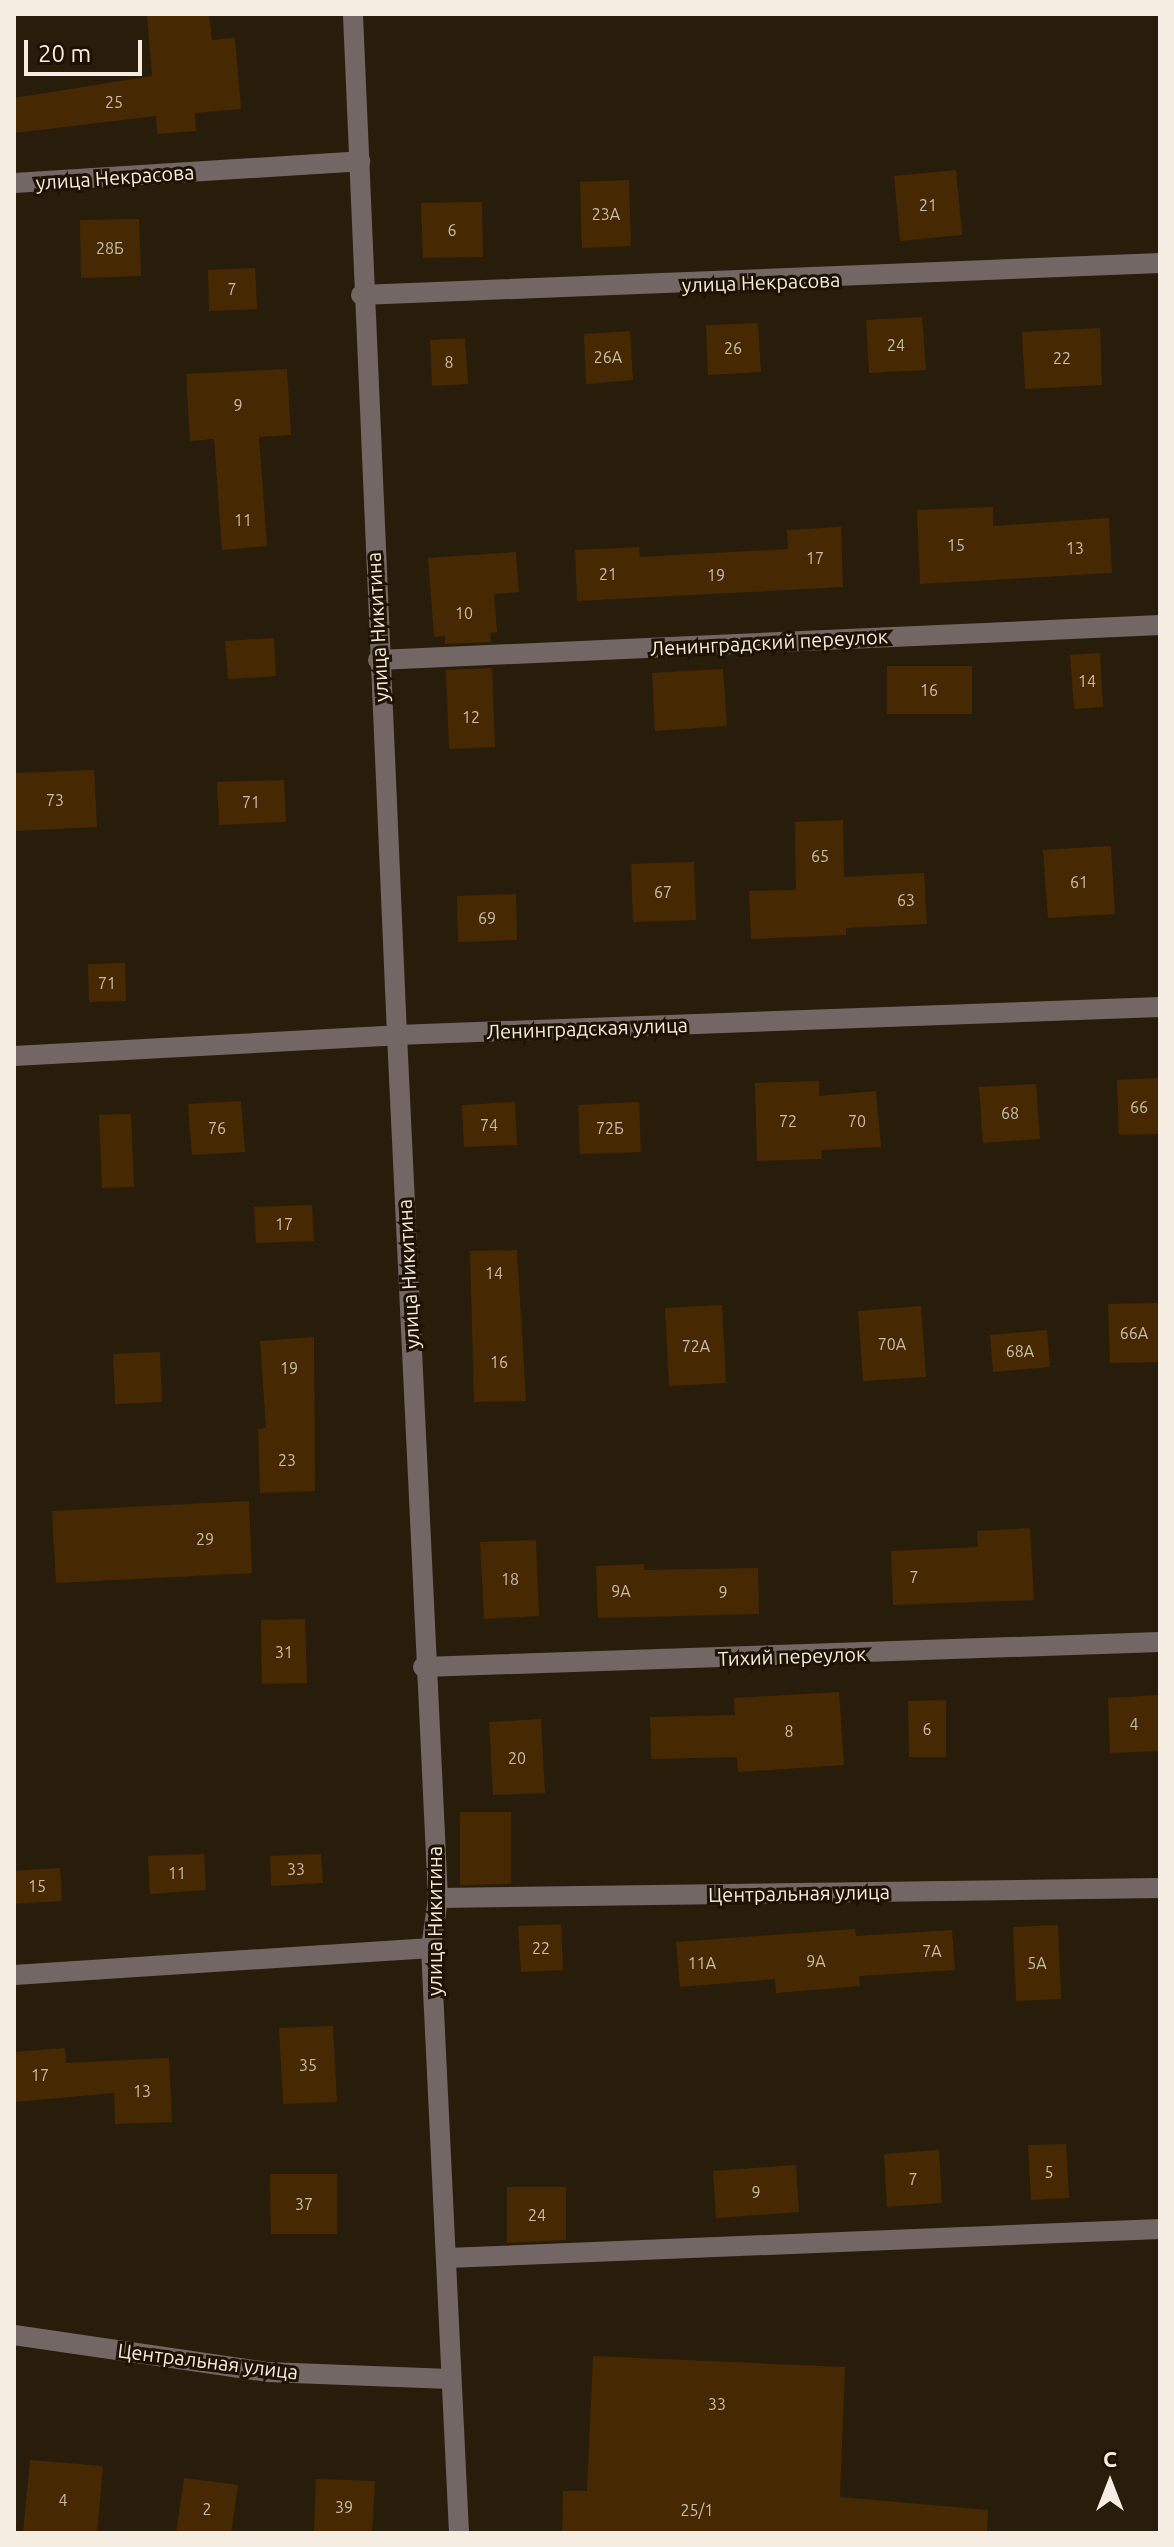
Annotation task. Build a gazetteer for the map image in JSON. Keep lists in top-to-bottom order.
{
  "streets": {
    "street": [
      "улица Некрасова",
      "улица Никитина",
      "Ленинградский переулок",
      "Ленинградская улица",
      "Тихий переулок",
      "Центральная улица"
    ]
  },
  "crossings": [
    ["улица Некрасова", "улица Никитина"],
    ["улица Никитина", "Ленинградский переулок"],
    ["улица Никитина", "Ленинградская улица"],
    ["улица Никитина", "Тихий переулок"],
    ["улица Никитина", "Центральная улица"]
  ],
  "house_numbers": [
    "25",
    "21",
    "23А",
    "6",
    "28Б",
    "7",
    "24",
    "26",
    "26А",
    "22",
    "8",
    "9",
    "11",
    "15",
    "13",
    "17",
    "21",
    "19",
    "10",
    "14",
    "16",
    "12",
    "73",
    "71",
    "65",
    "61",
    "67",
    "63",
    "69",
    "71",
    "66",
    "68",
    "72",
    "70",
    "74",
    "76",
    "72Б",
    "17",
    "14",
    "66А",
    "70А",
    "72А",
    "68А",
    "16",
    "19",
    "23",
    "29",
    "7",
    "18",
    "9А",
    "9",
    "31",
    "4",
    "6",
    "8",
    "20",
    "33",
    "11",
    "15",
    "22",
    "7А",
    "9А",
    "11А",
    "5А",
    "35",
    "17",
    "13",
    "5",
    "7",
    "9",
    "37",
    "24",
    "33",
    "4",
    "39",
    "2",
    "25/1"
  ],
  "scale_bar": "20 m",
  "north": "top"
}
